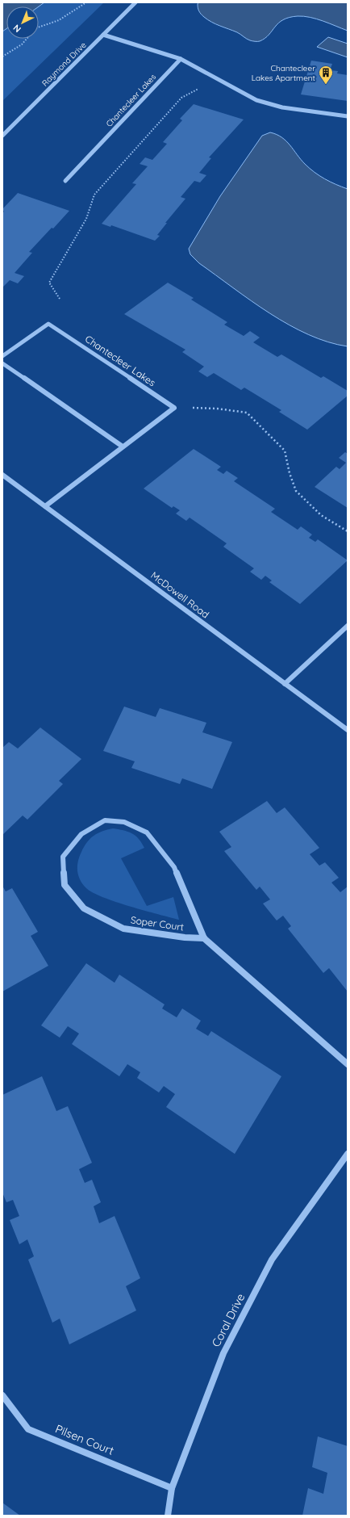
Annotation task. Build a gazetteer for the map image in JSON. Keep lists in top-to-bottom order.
{
  "streets": {
    "street": [
      "Raymond Drive",
      "Chantecleer Lakes",
      "McDowell Road",
      "Soper Court",
      "Coral Drive",
      "Pilsen Court"
    ]
  },
  "crossings": [
    ["Coral Drive", "Pilsen Court"]
  ],
  "places": {
    "building": ["Chantecleer Lakes Apartment"]
  },
  "north": "bottom left"
}
